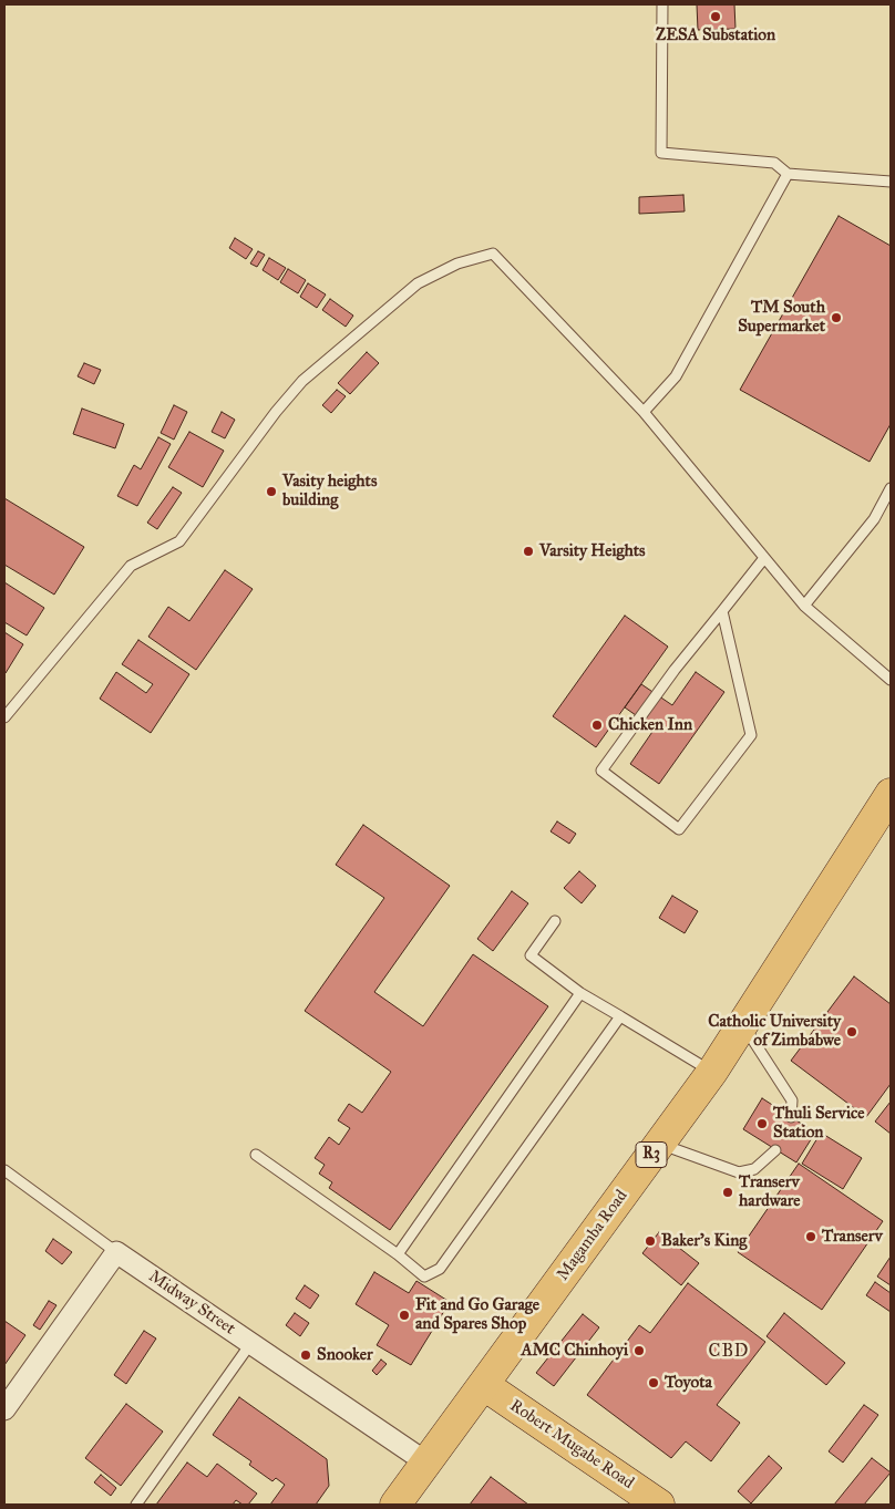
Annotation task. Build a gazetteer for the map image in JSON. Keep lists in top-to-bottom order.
{
  "streets": {
    "main road": ["R3", "Magamba Road", "Robert Mugabe Road"],
    "street": ["Midway Street"]
  },
  "crossings": [
    ["Magamba Road", "Midway Street"],
    ["Magamba Road", "Robert Mugabe Road"]
  ],
  "districts": ["CBD"],
  "places": [
    "ZESA Substation",
    "TM South Supermarket",
    "Vasity heights building",
    "Varsity Heights",
    "Chicken Inn",
    "Catholic University of Zimbabwe",
    "Thuli Service Station",
    "Transerv hardware",
    "Transerv",
    "Baker's King",
    "Fit and Go Garage and Spares Shop",
    "AMC Chinhoyi",
    "Snooker",
    "Toyota"
  ]
}
